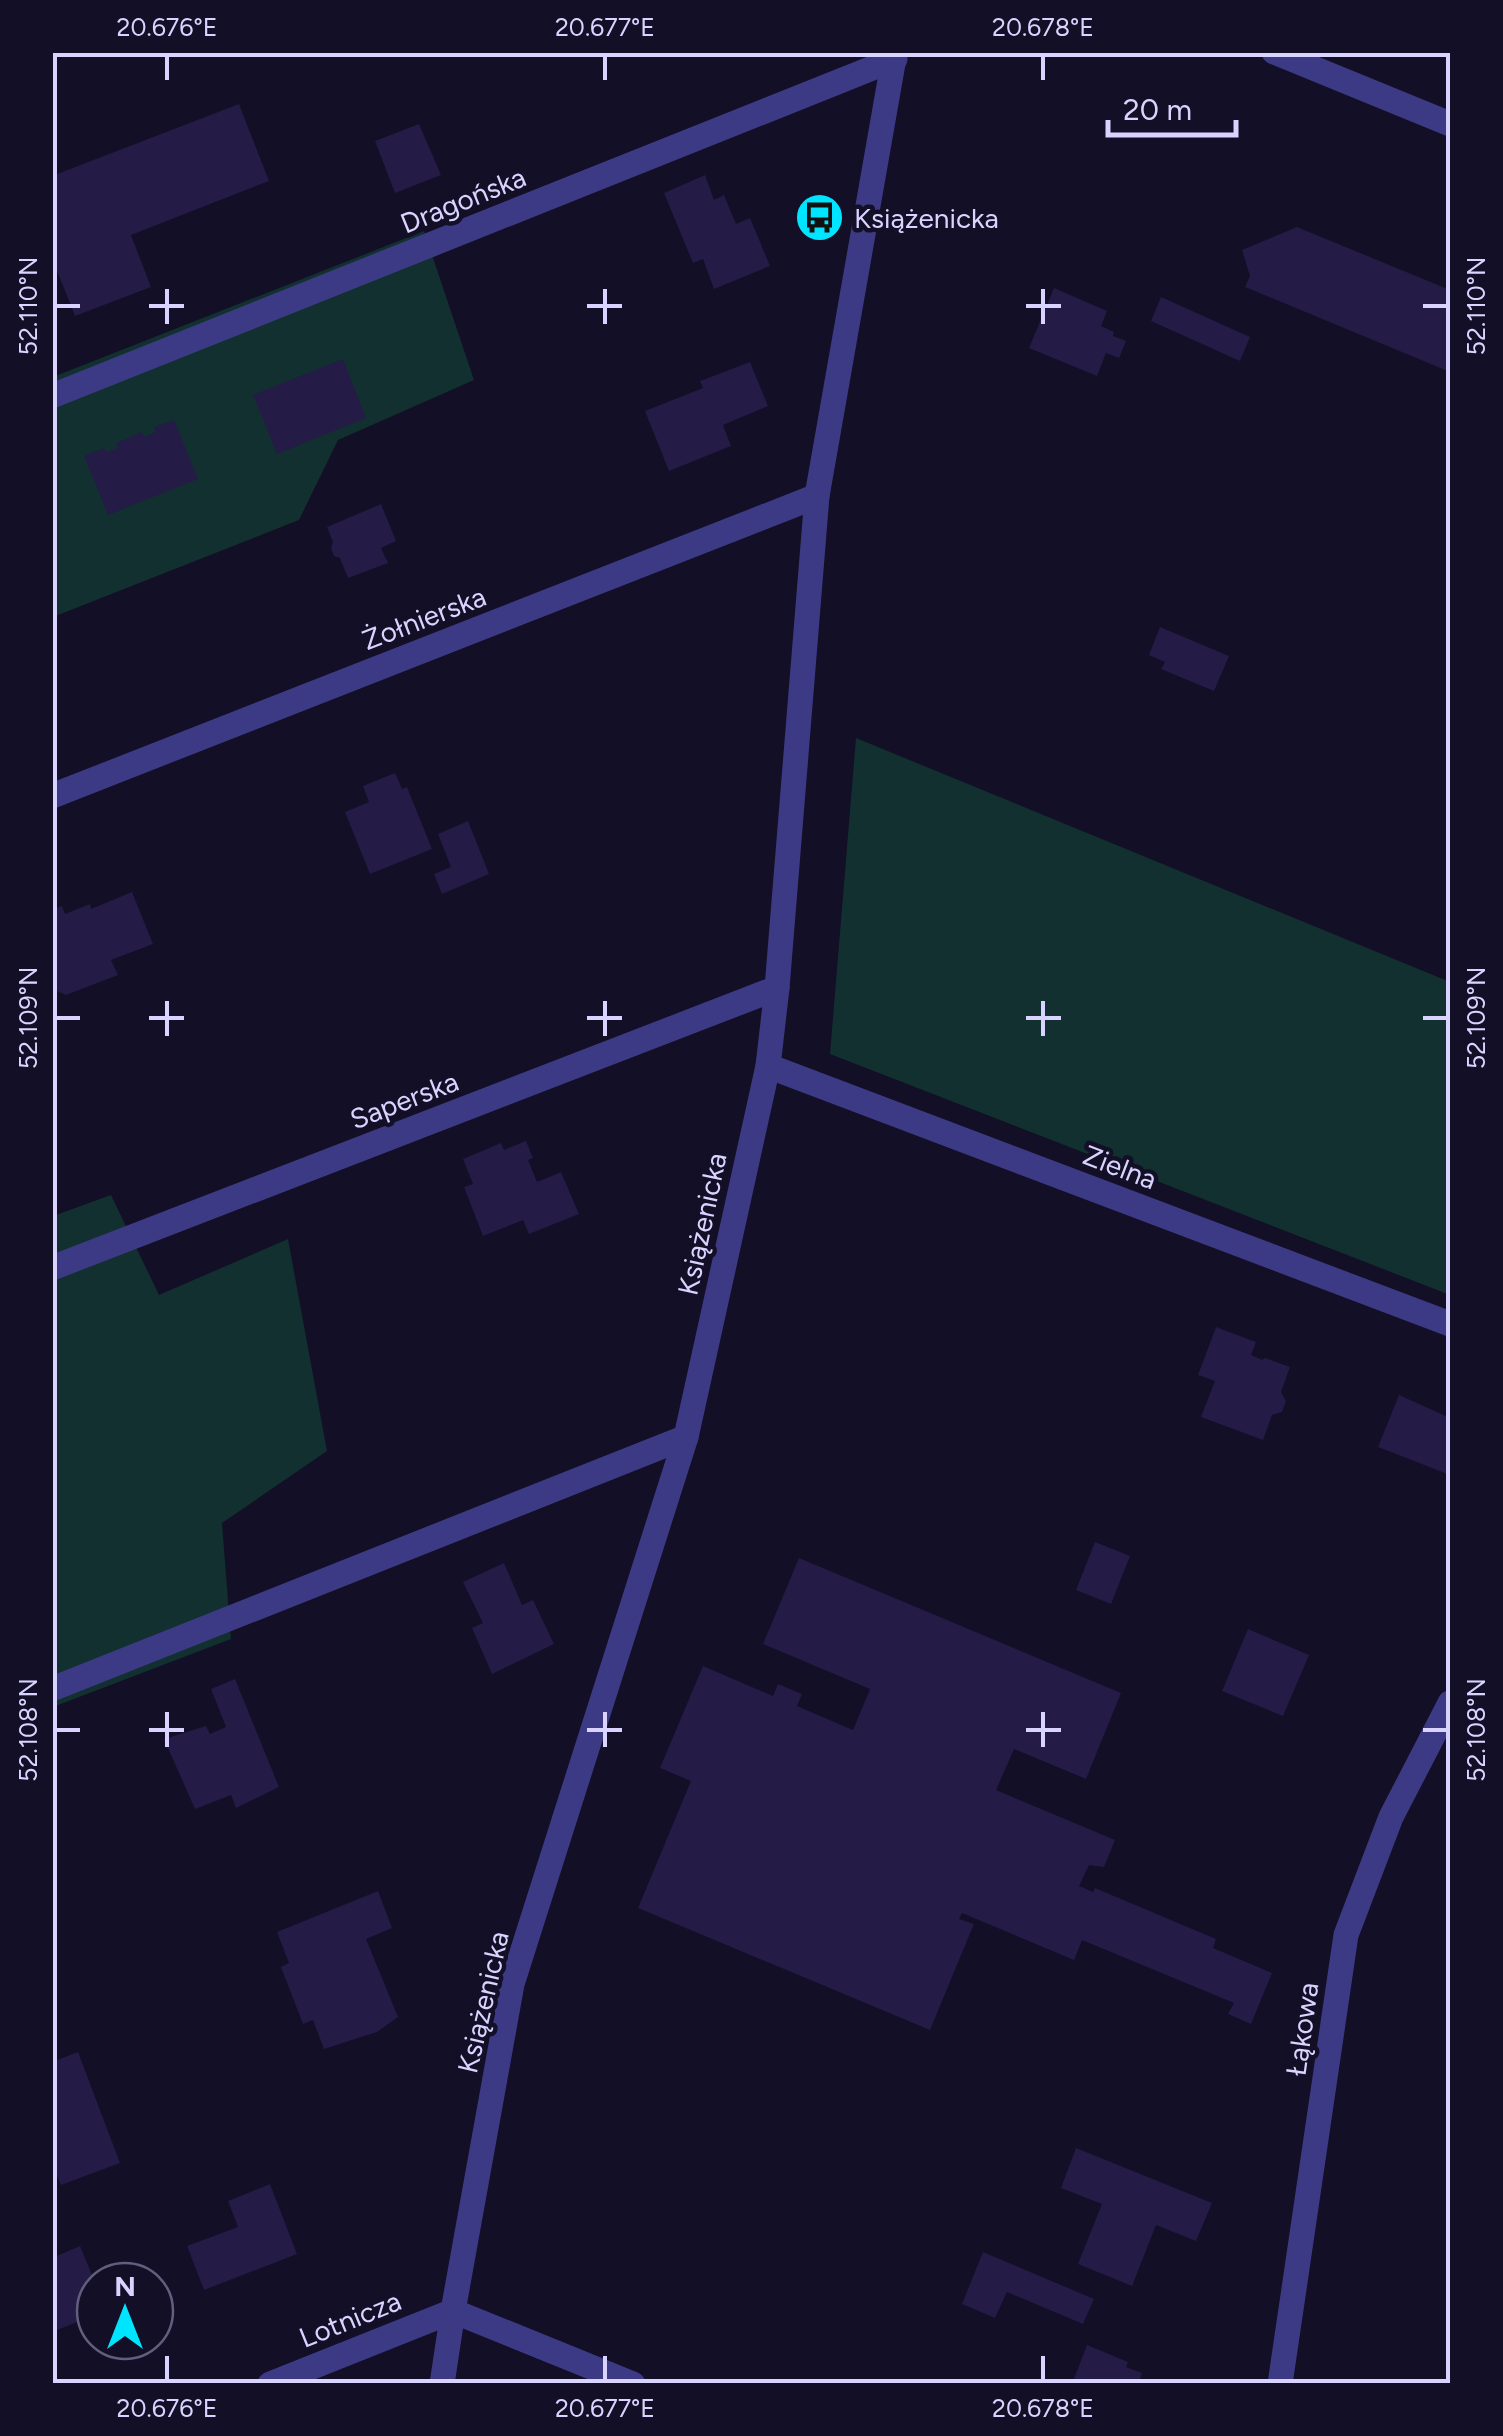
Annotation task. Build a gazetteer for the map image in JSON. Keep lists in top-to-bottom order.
{
  "streets": {
    "street": [
      "Dragońska",
      "Żołnierska",
      "Saperska",
      "Zielna",
      "Książenicka",
      "Łąkowa",
      "Lotnicza"
    ]
  },
  "crossings": [
    ["Dragońska", "Książenicka"],
    ["Żołnierska", "Książenicka"],
    ["Saperska", "Książenicka"],
    ["Zielna", "Książenicka"],
    ["Książenicka", "Lotnicza"]
  ],
  "places": {
    "bus stop": ["Książenicka"]
  },
  "scale_bar": "20 m",
  "north": "top",
  "coordinates": [
    "20.676°E",
    "20.677°E",
    "20.678°E",
    "52.110°N",
    "52.109°N",
    "52.108°N"
  ]
}
